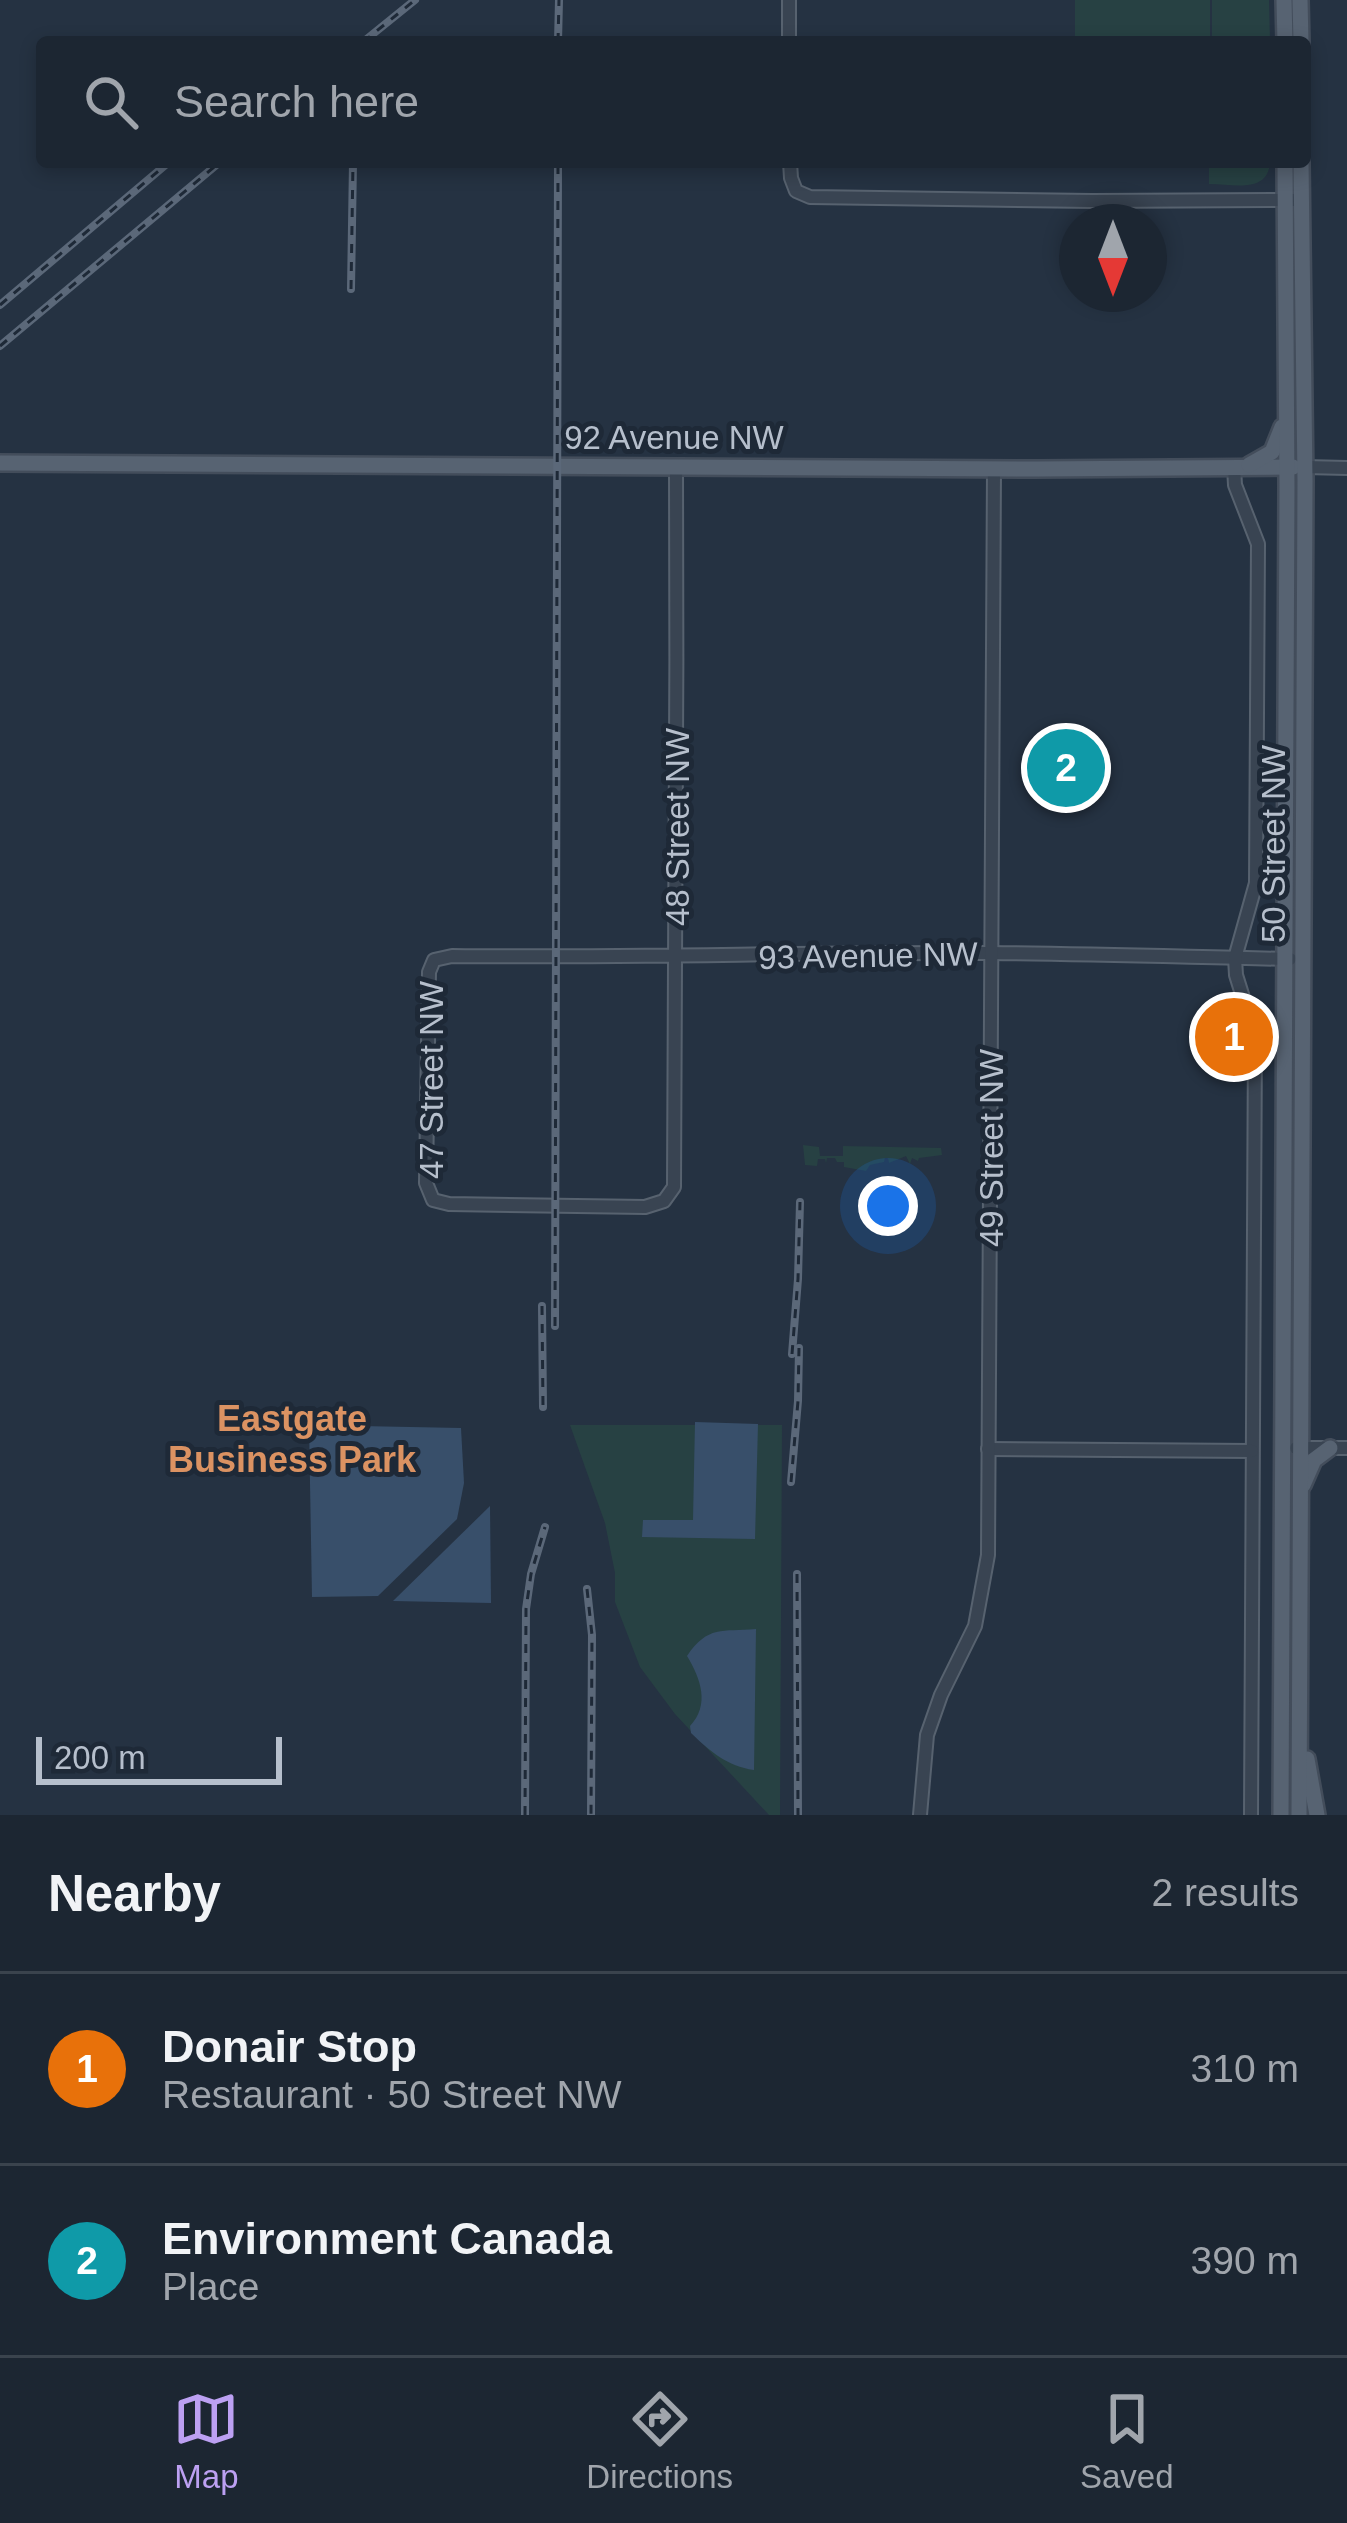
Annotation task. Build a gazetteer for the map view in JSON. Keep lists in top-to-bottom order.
{
  "streets": {
    "main road": ["92 Avenue NW", "50 Street NW"],
    "street": [
      "48 Street NW",
      "93 Avenue NW",
      "47 Street NW",
      "49 Street NW"
    ]
  },
  "crossings": [
    ["92 Avenue NW", "48 Street NW"],
    ["92 Avenue NW", "50 Street NW"],
    ["92 Avenue NW", "49 Street NW"],
    ["48 Street NW", "93 Avenue NW"],
    ["48 Street NW", "47 Street NW"],
    ["50 Street NW", "93 Avenue NW"],
    ["93 Avenue NW", "47 Street NW"],
    ["93 Avenue NW", "49 Street NW"]
  ],
  "districts": ["Eastgate Business Park"],
  "scale_bar": "200 m",
  "north": "bottom",
  "page": {
    "search": "Search here",
    "pins": ["2", "1"],
    "scale": "200 m",
    "heading": ["Nearby", "2 results"],
    "list": [
      {
        "mark": "1",
        "name": "Donair Stop",
        "note": "Restaurant · 50 Street NW",
        "value": "310 m"
      },
      {
        "mark": "2",
        "name": "Environment Canada",
        "note": "Place",
        "value": "390 m"
      }
    ],
    "nav": ["Map", "Directions", "Saved"]
  }
}
